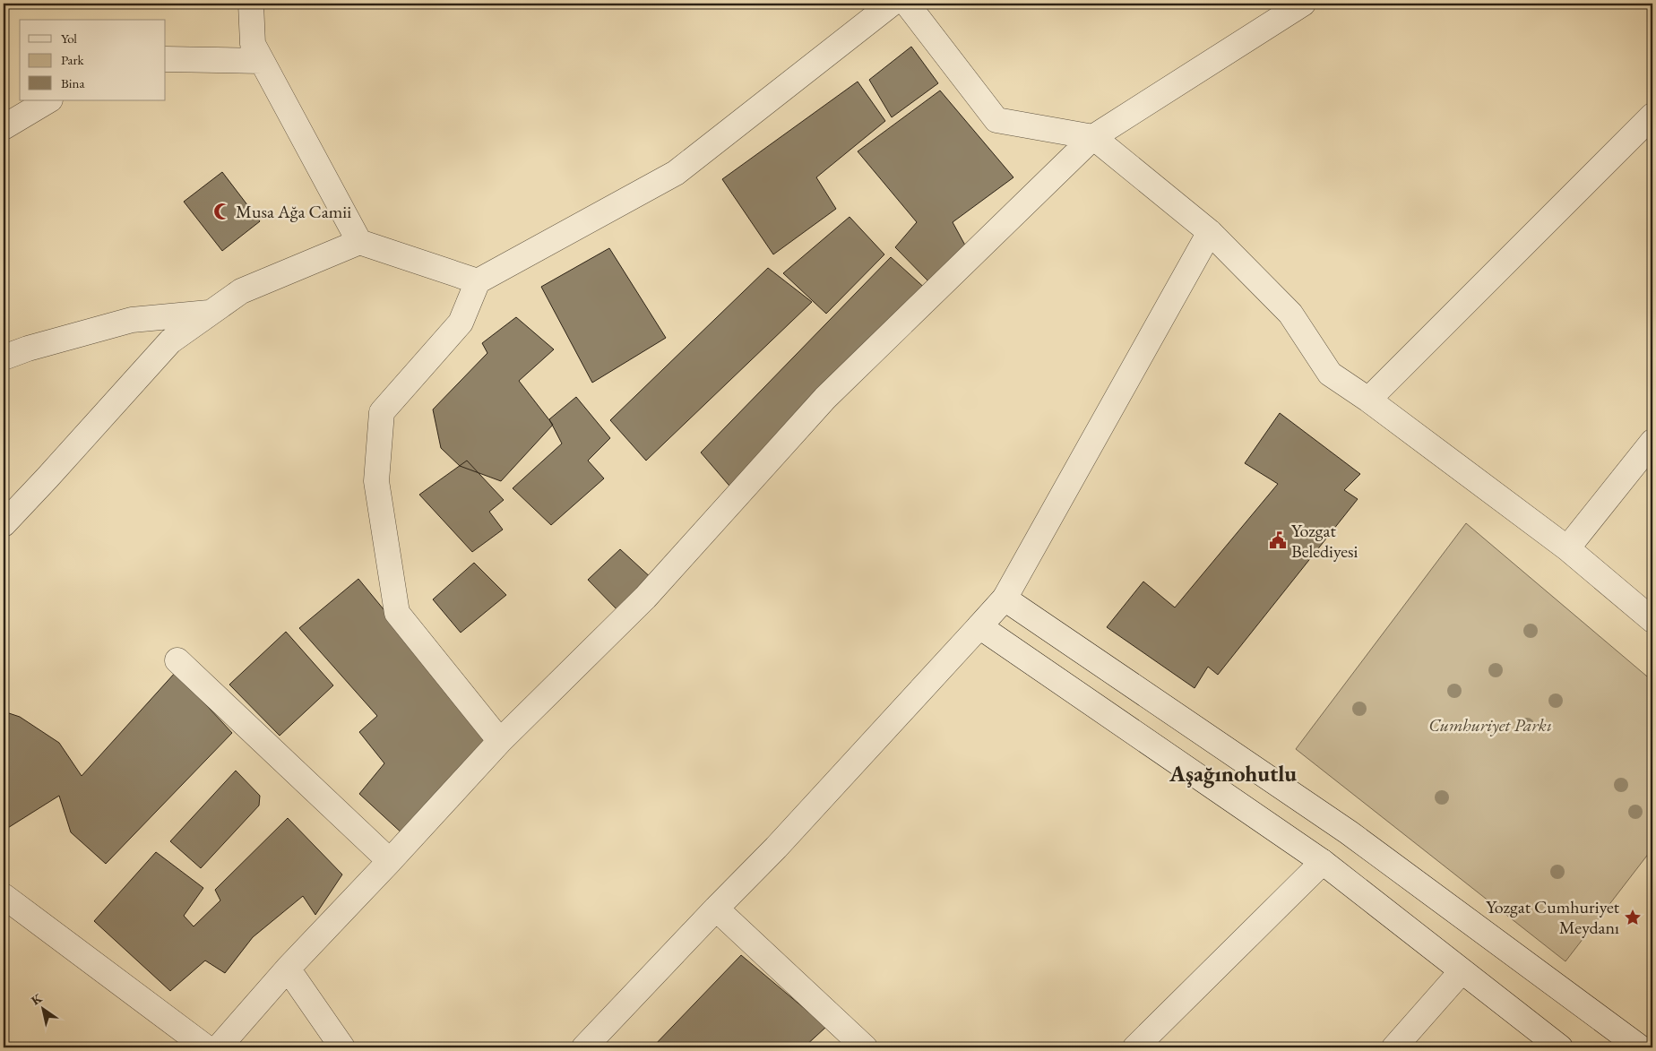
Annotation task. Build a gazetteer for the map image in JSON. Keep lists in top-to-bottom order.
{
  "districts": ["Aşağınohutlu"],
  "parks": ["Cumhuriyet Parkı"],
  "places": {
    "mosque": ["Musa Ağa Camii"],
    "public building": ["Yozgat Belediyesi"],
    "place": ["Yozgat Cumhuriyet Meydanı"]
  },
  "legend": ["Yol", "Park", "Bina"],
  "north": "top left"
}
